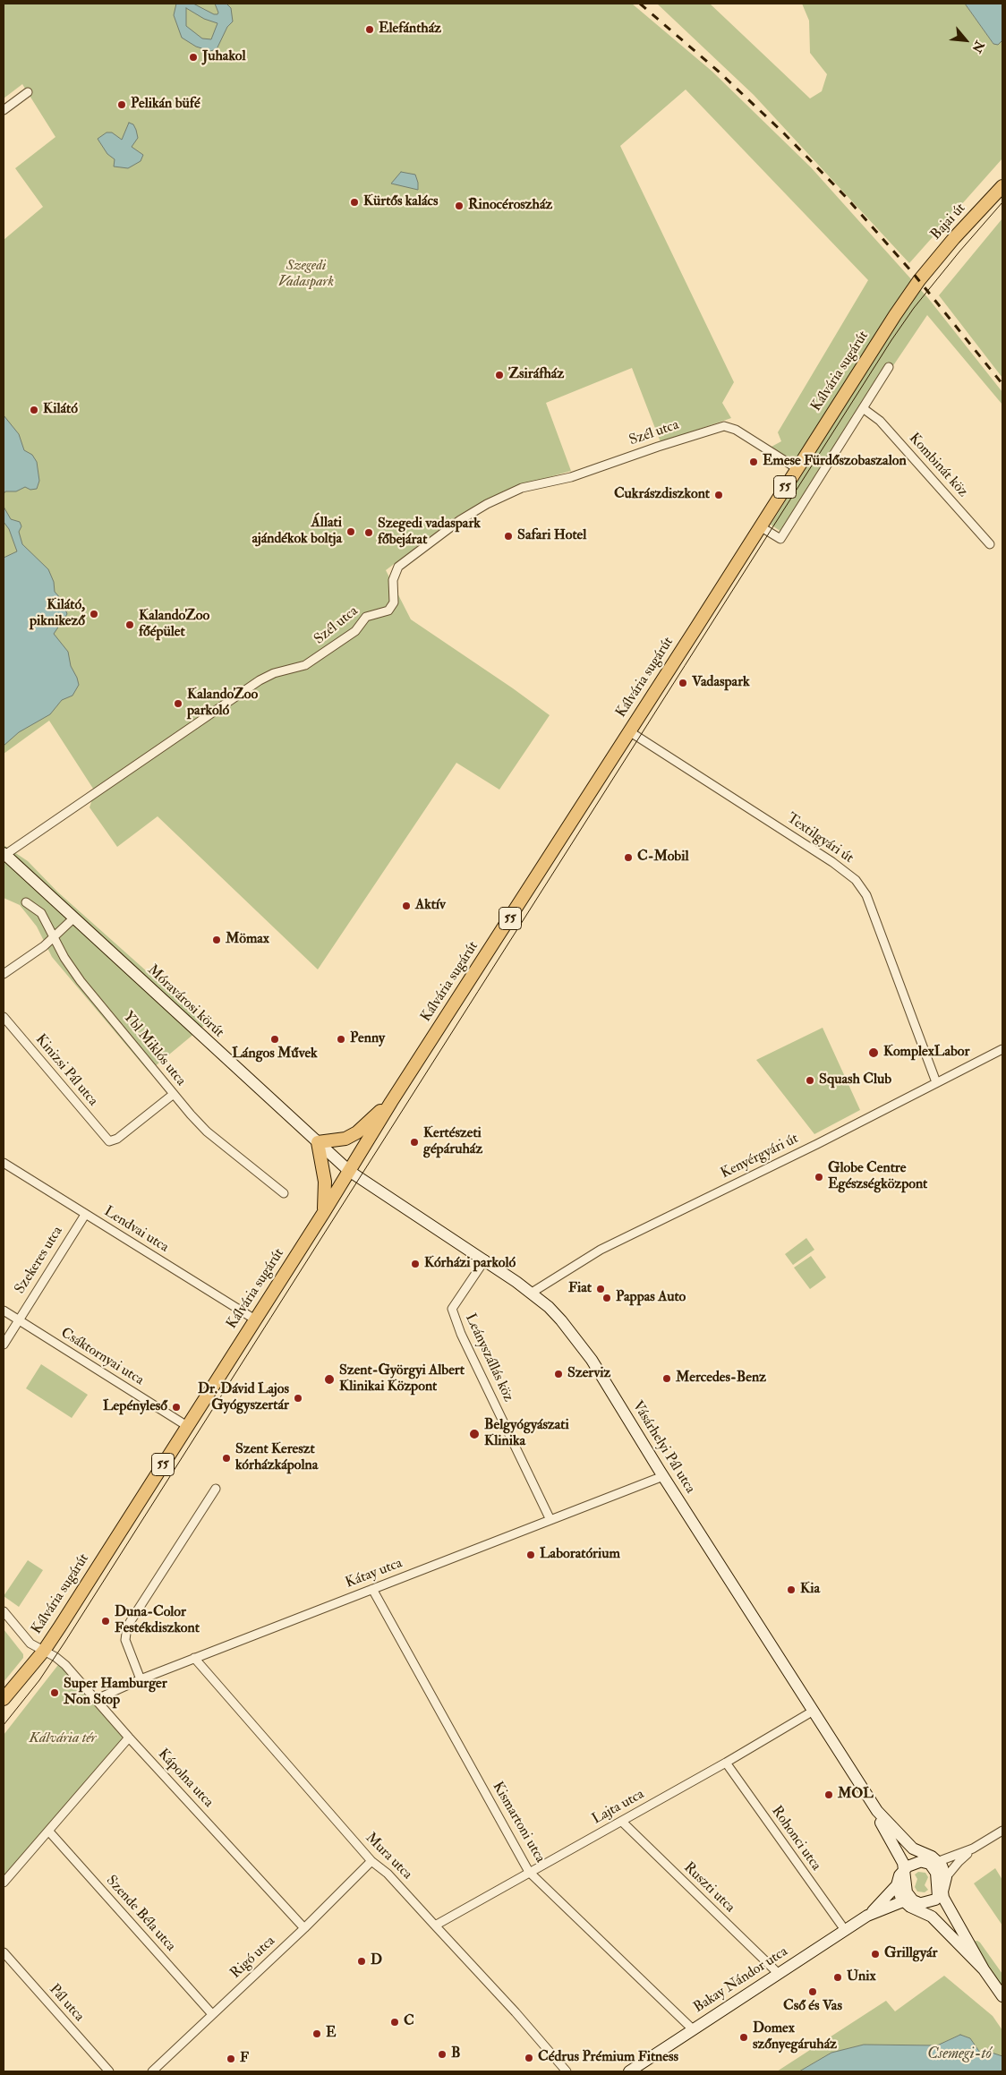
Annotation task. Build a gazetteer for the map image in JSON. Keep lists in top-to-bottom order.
{
  "streets": {
    "main road": [
      "Bajai út",
      "Kálvária sugárút",
      "55",
      "Móravárosi körút",
      "Vásárhelyi Pál utca",
      "Bakay Nándor utca"
    ],
    "street": [
      "Szél utca",
      "Kombinát köz",
      "Textilgyári út",
      "Ybl Miklós utca",
      "Kinizsi Pál utca",
      "Kenyérgyári út",
      "Lendvai utca",
      "Szekeres utca",
      "Csáktornyai utca",
      "Leányszállás köz",
      "Kátay utca",
      "Kápolna utca",
      "Lajta utca",
      "Kismartoni utca",
      "Rohonci utca",
      "Mura utca",
      "Ruszti utca",
      "Szende Béla utca",
      "Rigó utca",
      "Pál utca"
    ]
  },
  "crossings": [
    ["Bajai út", "Kálvária sugárút"],
    ["Kálvária sugárút", "Szél utca"],
    ["Kálvária sugárút", "Textilgyári út"],
    ["Kálvária sugárút", "Móravárosi körút"],
    ["Kálvária sugárút", "Lendvai utca"],
    ["Kálvária sugárút", "Csáktornyai utca"],
    ["Kálvária sugárút", "Vásárhelyi Pál utca"],
    ["Kálvária sugárút", "Kápolna utca"],
    ["Szél utca", "Móravárosi körút"],
    ["Textilgyári út", "Kenyérgyári út"],
    ["Móravárosi körút", "Vásárhelyi Pál utca"],
    ["Ybl Miklós utca", "Kinizsi Pál utca"],
    ["Kenyérgyári út", "Vásárhelyi Pál utca"],
    ["Lendvai utca", "Szekeres utca"],
    ["Szekeres utca", "Csáktornyai utca"],
    ["Leányszállás köz", "Vásárhelyi Pál utca"],
    ["Leányszállás köz", "Kátay utca"],
    ["Vásárhelyi Pál utca", "Kátay utca"],
    ["Vásárhelyi Pál utca", "Lajta utca"],
    ["Vásárhelyi Pál utca", "Bakay Nándor utca"],
    ["Kátay utca", "Kápolna utca"],
    ["Kátay utca", "Kismartoni utca"],
    ["Kátay utca", "Mura utca"],
    ["Kápolna utca", "Rigó utca"],
    ["Lajta utca", "Kismartoni utca"],
    ["Lajta utca", "Rohonci utca"],
    ["Lajta utca", "Mura utca"],
    ["Lajta utca", "Ruszti utca"],
    ["Kismartoni utca", "Bakay Nándor utca"],
    ["Rohonci utca", "Bakay Nándor utca"],
    ["Mura utca", "Rigó utca"],
    ["Ruszti utca", "Bakay Nándor utca"],
    ["Szende Béla utca", "Rigó utca"]
  ],
  "water": ["Csemegi-tó"],
  "parks": ["Szegedi Vadaspark", "Kálvária tér"],
  "places": [
    "Elefántház",
    "Juhakol",
    "Pelikán büfé",
    "Kürtős kalács",
    "Rinocéroszház",
    "Zsiráfház",
    "Kilátó",
    "Emese Fürdőszobaszalon",
    "Cukrászdiszkont",
    "Állati ajándékok boltja",
    "Szegedi vadaspark főbejárat",
    "Safari Hotel",
    "Kilátó, piknikező",
    "KalandoZoo főépület",
    "Vadaspark",
    "KalandoZoo parkoló",
    "C-Mobil",
    "Aktív",
    "Mömax",
    "Lángos Művek",
    "Penny",
    "KomplexLabor",
    "Squash Club",
    "Kertészeti gépáruház",
    "Globe Centre Egészségközpont",
    "Kórházi parkoló",
    "Fiat",
    "Pappas Auto",
    "Szerviz",
    "Mercedes-Benz",
    "Szent-Györgyi Albert Klinikai Központ",
    "Dr. Dávid Lajos Gyógyszertár",
    "Lepényleső",
    "Belgyógyászati Klinika",
    "Szent Kereszt kórházkápolna",
    "Laboratórium",
    "Kia",
    "Duna-Color Festékdiszkont",
    "Super Hamburger Non Stop",
    "MOL",
    "Grillgyár",
    "D",
    "Unix",
    "Cső és Vas",
    "C",
    "E",
    "Domex szőnyegáruház",
    "B",
    "Cédrus Prémium Fitness",
    "F"
  ],
  "north": "bottom right"
}
